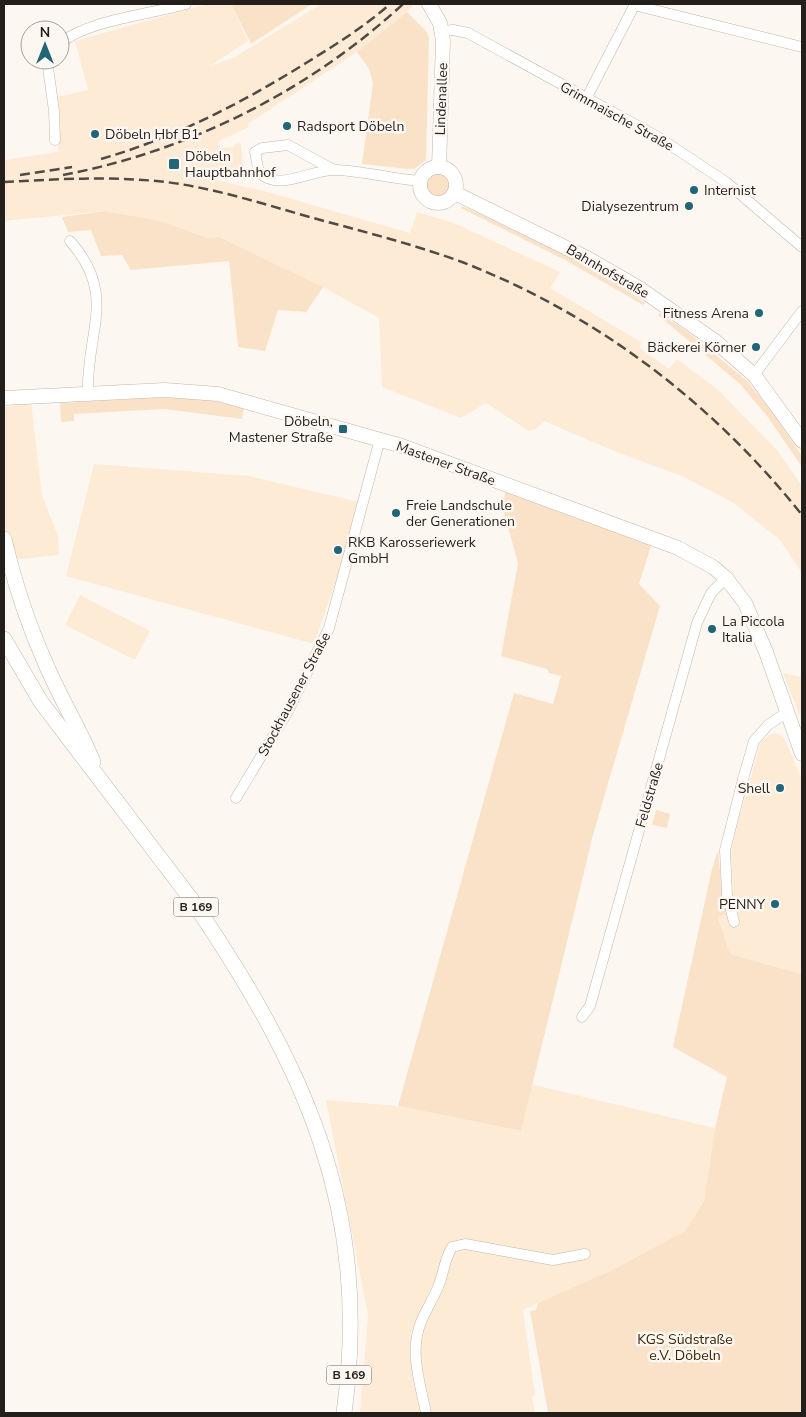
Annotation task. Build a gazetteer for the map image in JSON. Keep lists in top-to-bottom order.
{
  "streets": {
    "main road": [
      "Lindenallee",
      "Bahnhofstraße",
      "Mastener Straße",
      "B 169"
    ],
    "street": ["Grimmaische Straße", "Stockhausener Straße", "Feldstraße"]
  },
  "crossings": [
    ["Lindenallee", "Grimmaische Straße"],
    ["Lindenallee", "Bahnhofstraße"],
    ["Mastener Straße", "Stockhausener Straße"],
    ["Mastener Straße", "Feldstraße"]
  ],
  "parks": ["KGS Südstraße e.V. Döbeln"],
  "places": {
    "other": [
      "Radsport Döbeln",
      "Döbeln Hbf B1",
      "Internist",
      "Dialysezentrum",
      "Fitness Arena",
      "Bäckerei Körner",
      "Freie Landschule der Generationen",
      "RKB Karosseriewerk GmbH",
      "La Piccola Italia",
      "Shell",
      "PENNY"
    ],
    "transit": ["Döbeln Hauptbahnhof", "Döbeln, Mastener Straße"]
  },
  "north": "top"
}
